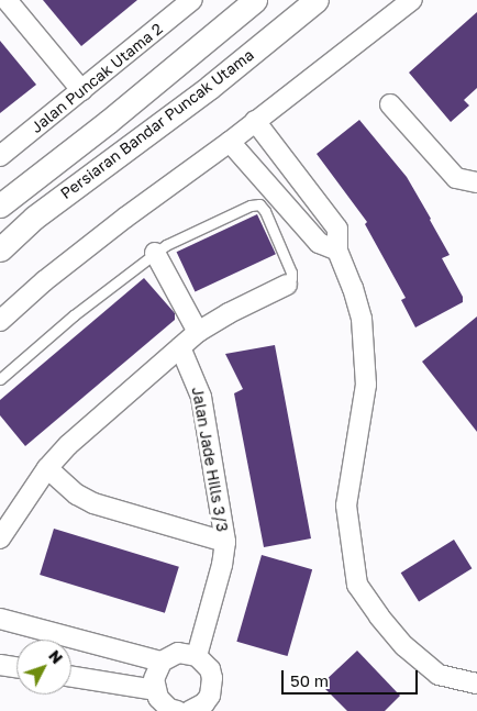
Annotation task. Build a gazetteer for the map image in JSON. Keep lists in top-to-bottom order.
{
  "streets": {
    "street": ["Jalan Puncak Utama 2", "Persiaran Bandar Puncak Utama", "Jalan Jade Hills 3/3"]
  },
  "scale_bar": "50 m",
  "north": "top right"
}
